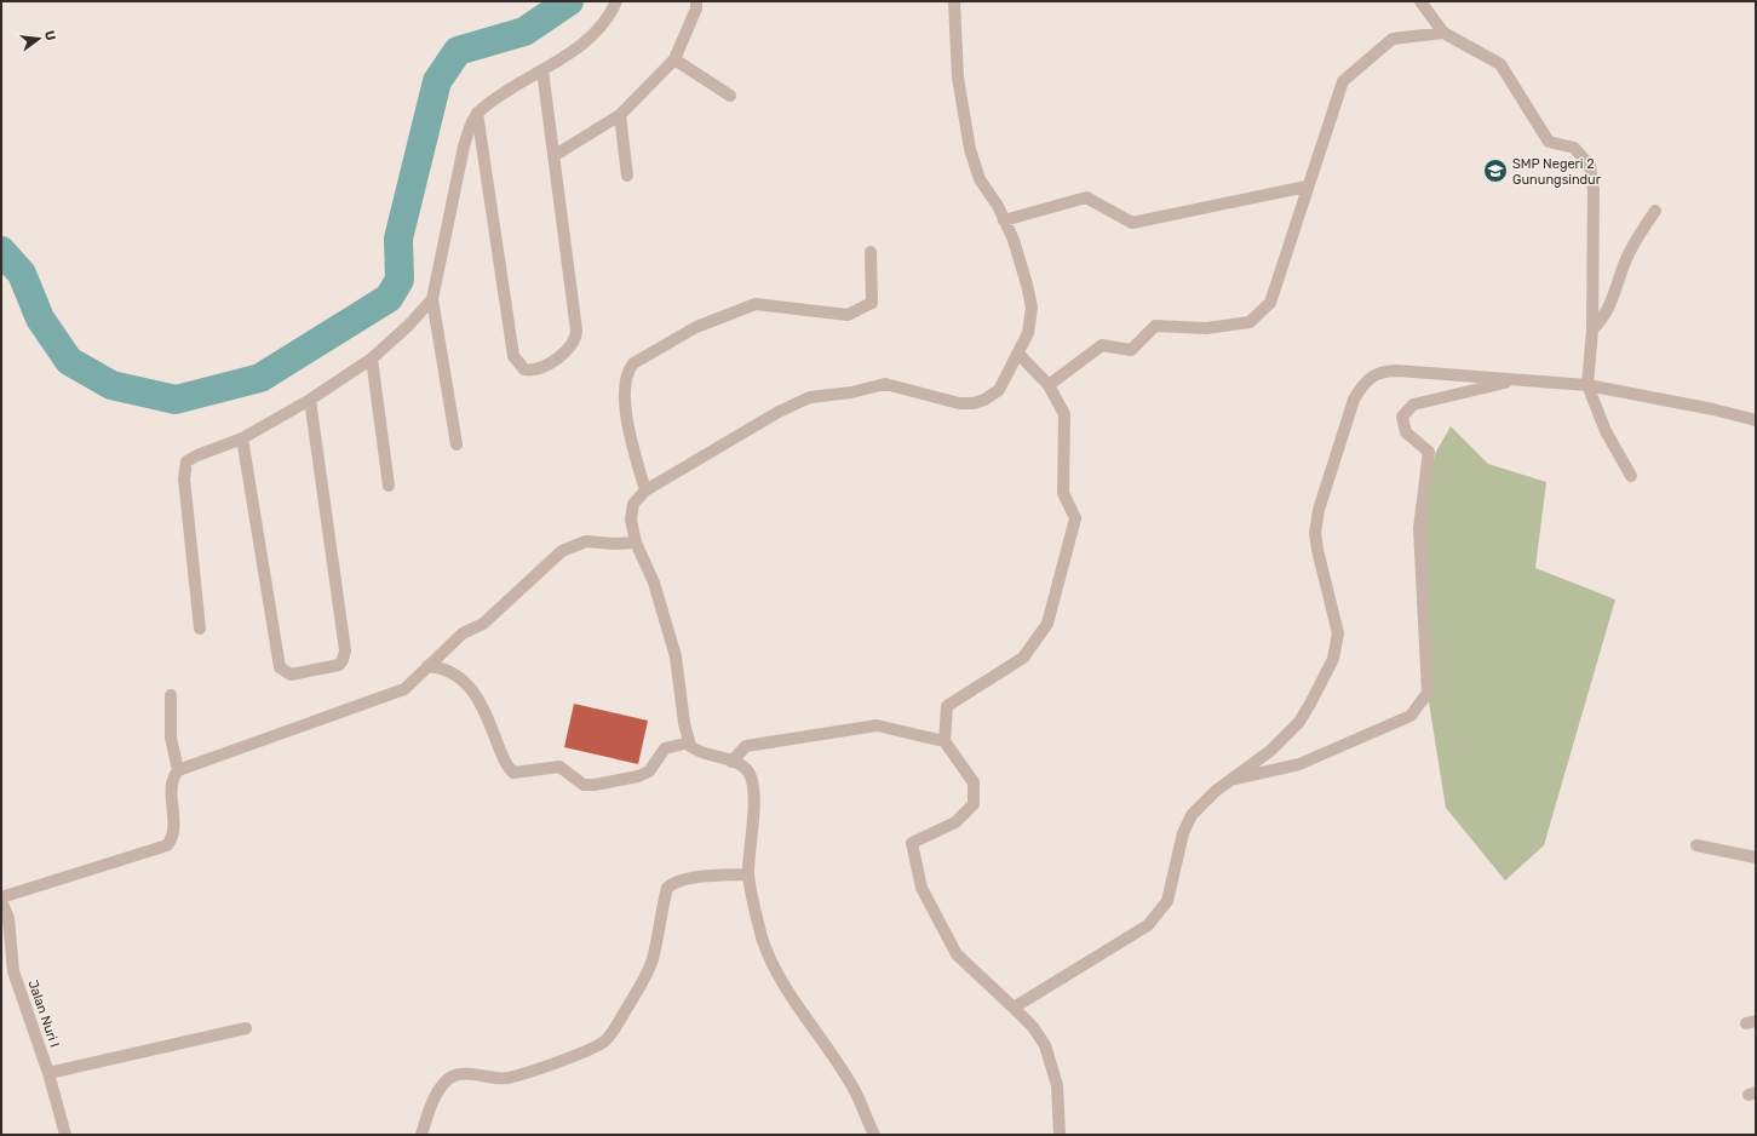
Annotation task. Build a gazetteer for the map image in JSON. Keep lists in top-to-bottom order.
{
  "streets": {
    "street": ["Jalan Nuri I"]
  },
  "places": {
    "school or university": ["SMP Negeri 2 Gunungsindur"]
  },
  "north": "right"
}
